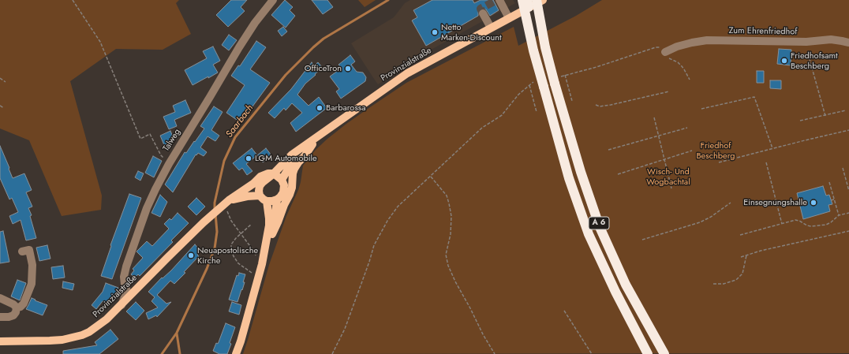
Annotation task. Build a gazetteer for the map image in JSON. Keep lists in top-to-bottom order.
{
  "streets": {
    "highway": ["A 6"],
    "main road": ["Provinzialstraße"],
    "street": ["Zum Ehrenfriedhof", "Talweg"]
  },
  "crossings": [
    ["Provinzialstraße", "Talweg"],
    ["Provinzialstraße", "A 6"]
  ],
  "water": ["Saarbach"],
  "parks": ["Friedhof Beschberg", "Wisch- Und Wogbachtal"],
  "places": [
    "Netto Marken-Discount",
    "Friedhofsamt Beschberg",
    "OfficeTron",
    "Barbarossa",
    "LGM Automobile",
    "Einsegnungshalle",
    "Neuapostolische Kirche"
  ]
}
